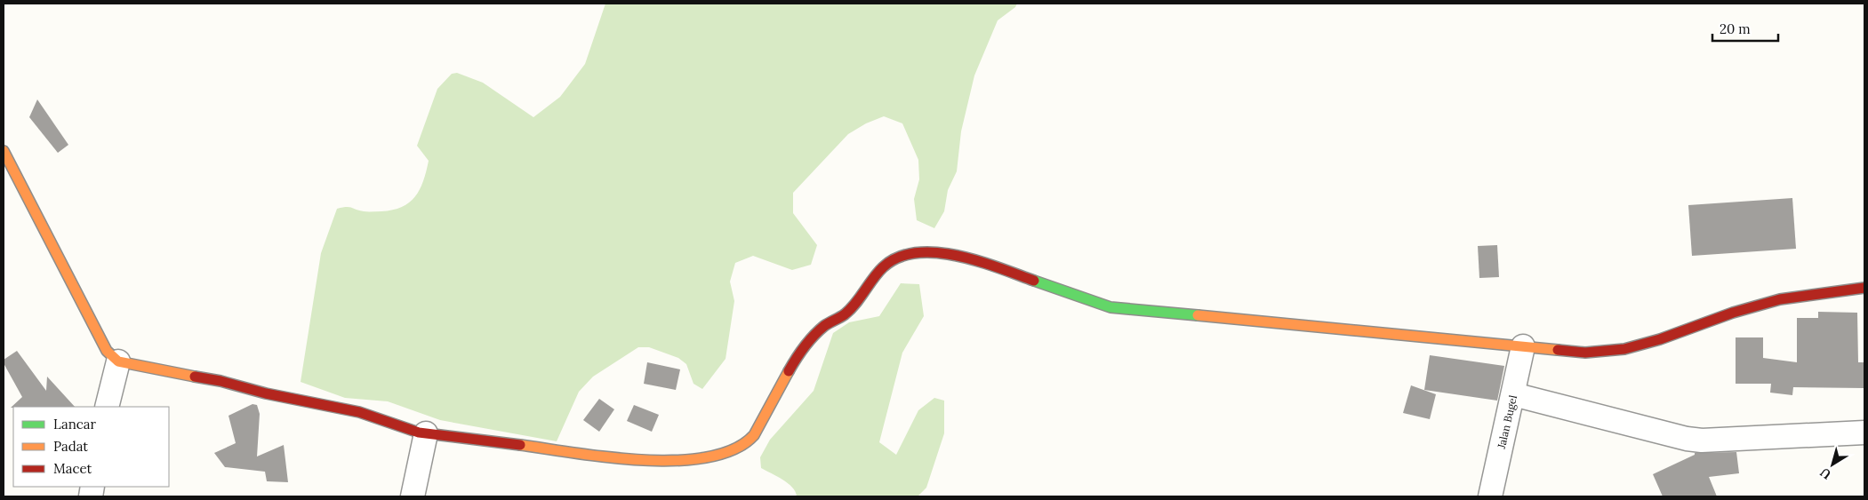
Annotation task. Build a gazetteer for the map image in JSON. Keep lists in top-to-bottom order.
{
  "streets": {
    "street": ["Jalan Bugel"]
  },
  "legend": ["Lancar", "Padat", "Macet"],
  "scale_bar": "20 m",
  "north": "bottom left"
}
